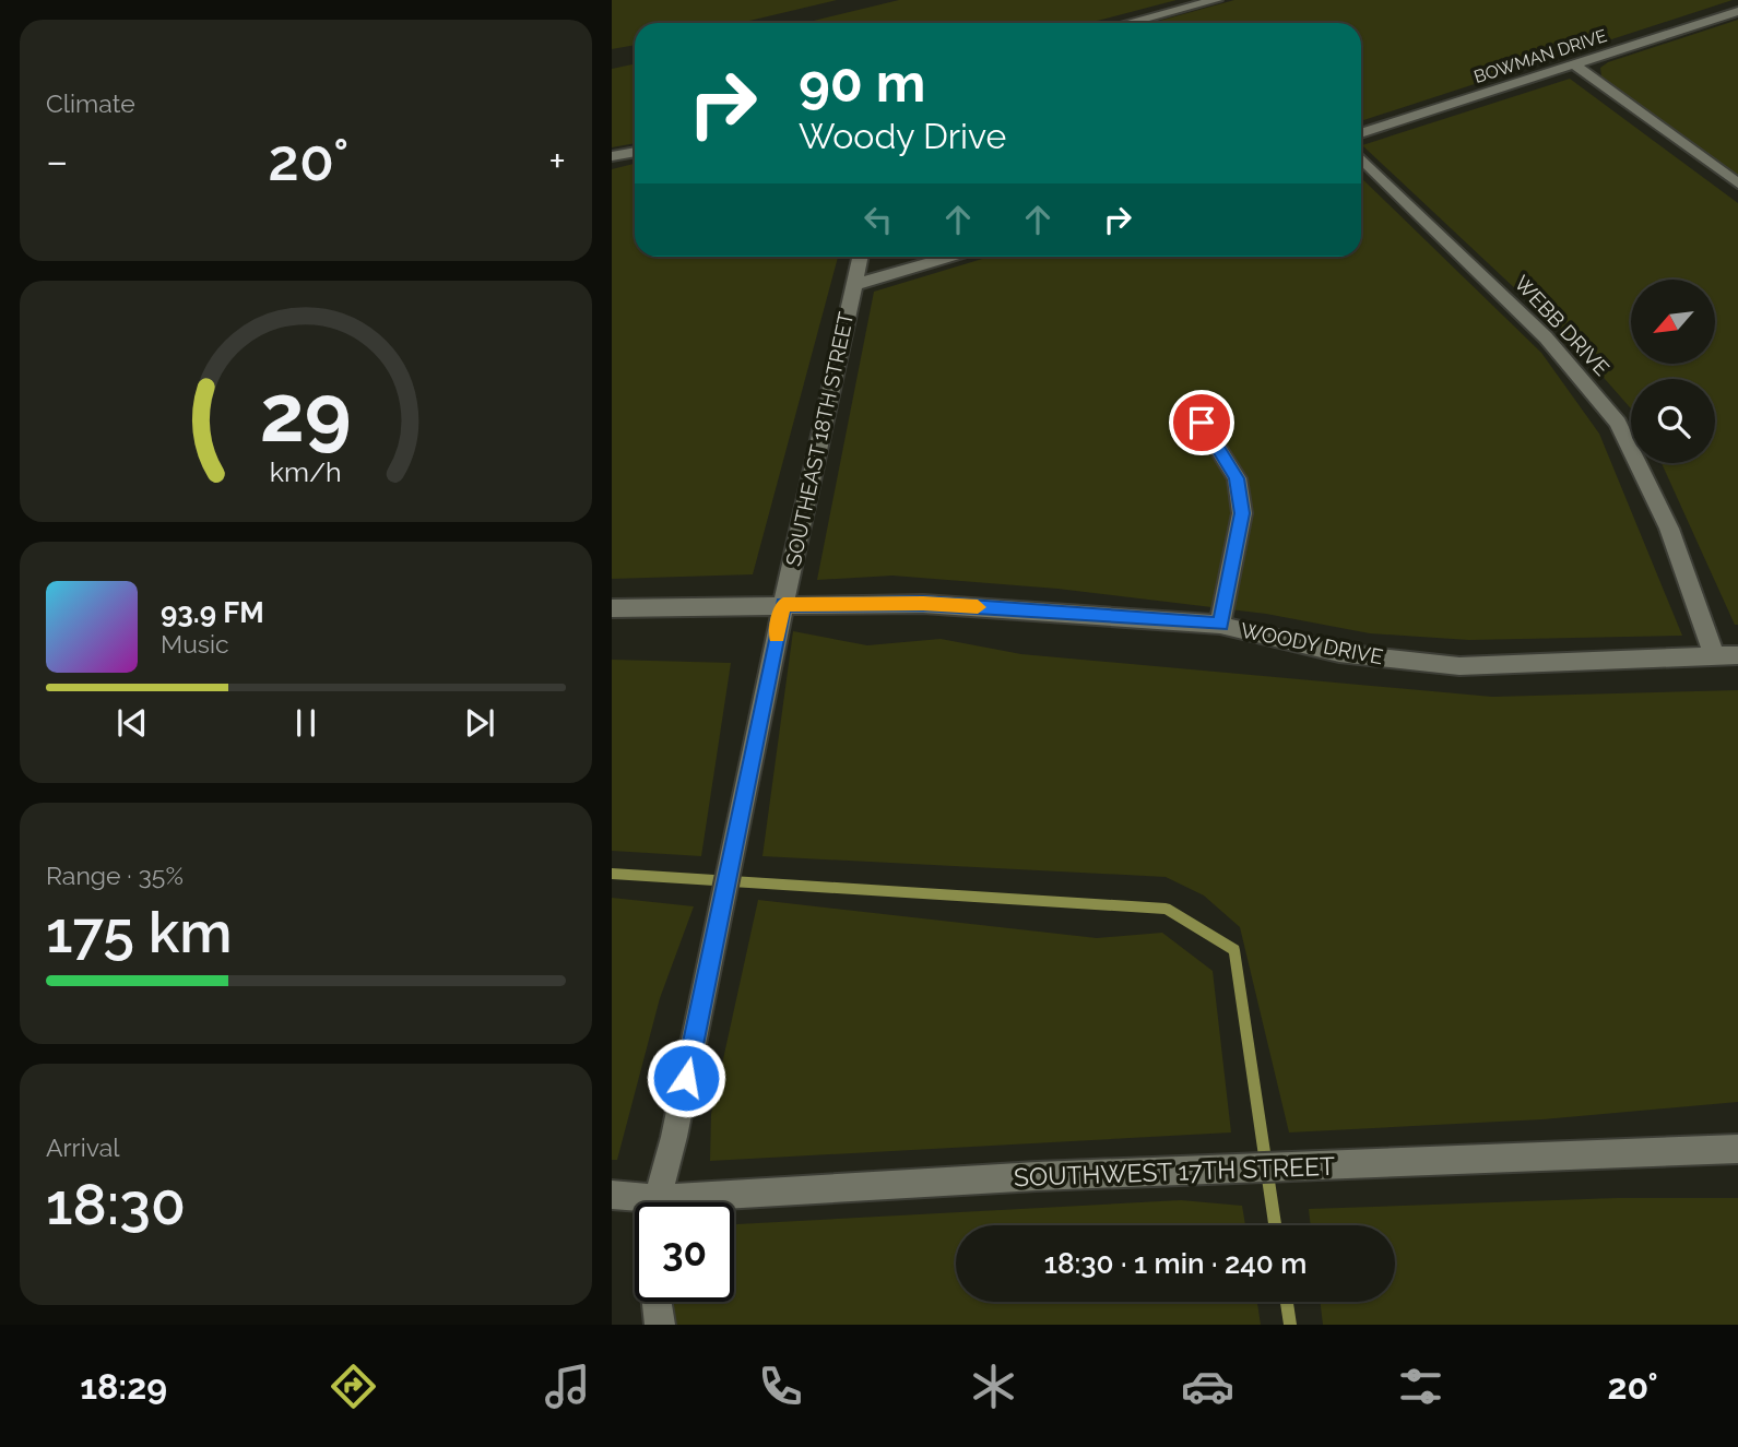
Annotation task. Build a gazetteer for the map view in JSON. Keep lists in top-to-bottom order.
{
  "streets": {
    "street": [
      "BOWMAN DRIVE",
      "WEBB DRIVE",
      "SOUTHEAST 18TH STREET",
      "WOODY DRIVE",
      "SOUTHWEST 17TH STREET"
    ]
  },
  "crossings": [
    ["WEBB DRIVE", "WOODY DRIVE"],
    ["SOUTHEAST 18TH STREET", "WOODY DRIVE"],
    ["SOUTHEAST 18TH STREET", "SOUTHWEST 17TH STREET"]
  ],
  "north": "bottom left",
  "page": {
    "tile": [
      "Climate",
      ["Range · 35%", "175 km"],
      ["Arrival", "18:30"]
    ],
    "turn": ["90 m", "Woody Drive"],
    "heat": ["−", "20°", "+"],
    "song": ["93.9 FM", "Music"],
    "limit": "30",
    "trip": "18:30 · 1 min · 240 m",
    "tabs": ["18:29", "20°"],
    "gauge": ["29", "km/h"]
  }
}
